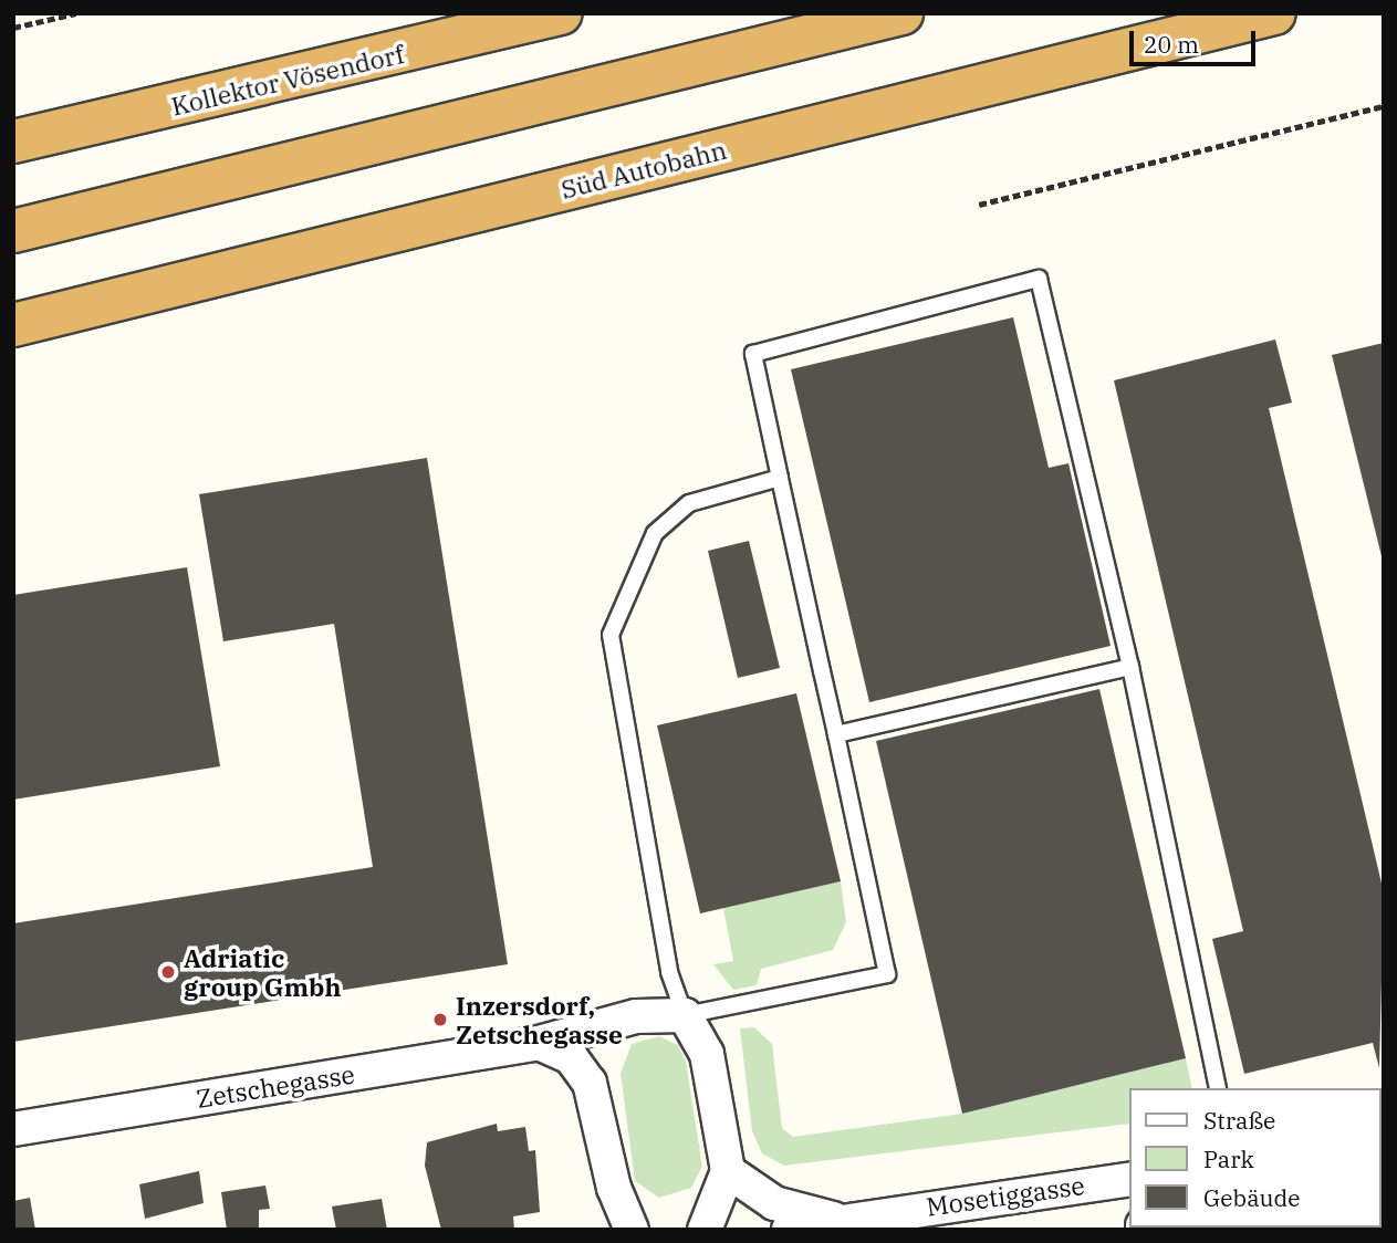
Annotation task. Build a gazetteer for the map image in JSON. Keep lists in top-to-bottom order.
{
  "streets": {
    "highway": ["Kollektor Vösendorf", "Süd Autobahn"],
    "street": ["Zetschegasse", "Mosetiggasse"]
  },
  "places": ["Adriatic group Gmbh", "Inzersdorf, Zetschegasse"],
  "legend": ["Straße", "Park", "Gebäude"],
  "scale_bar": "20 m"
}
